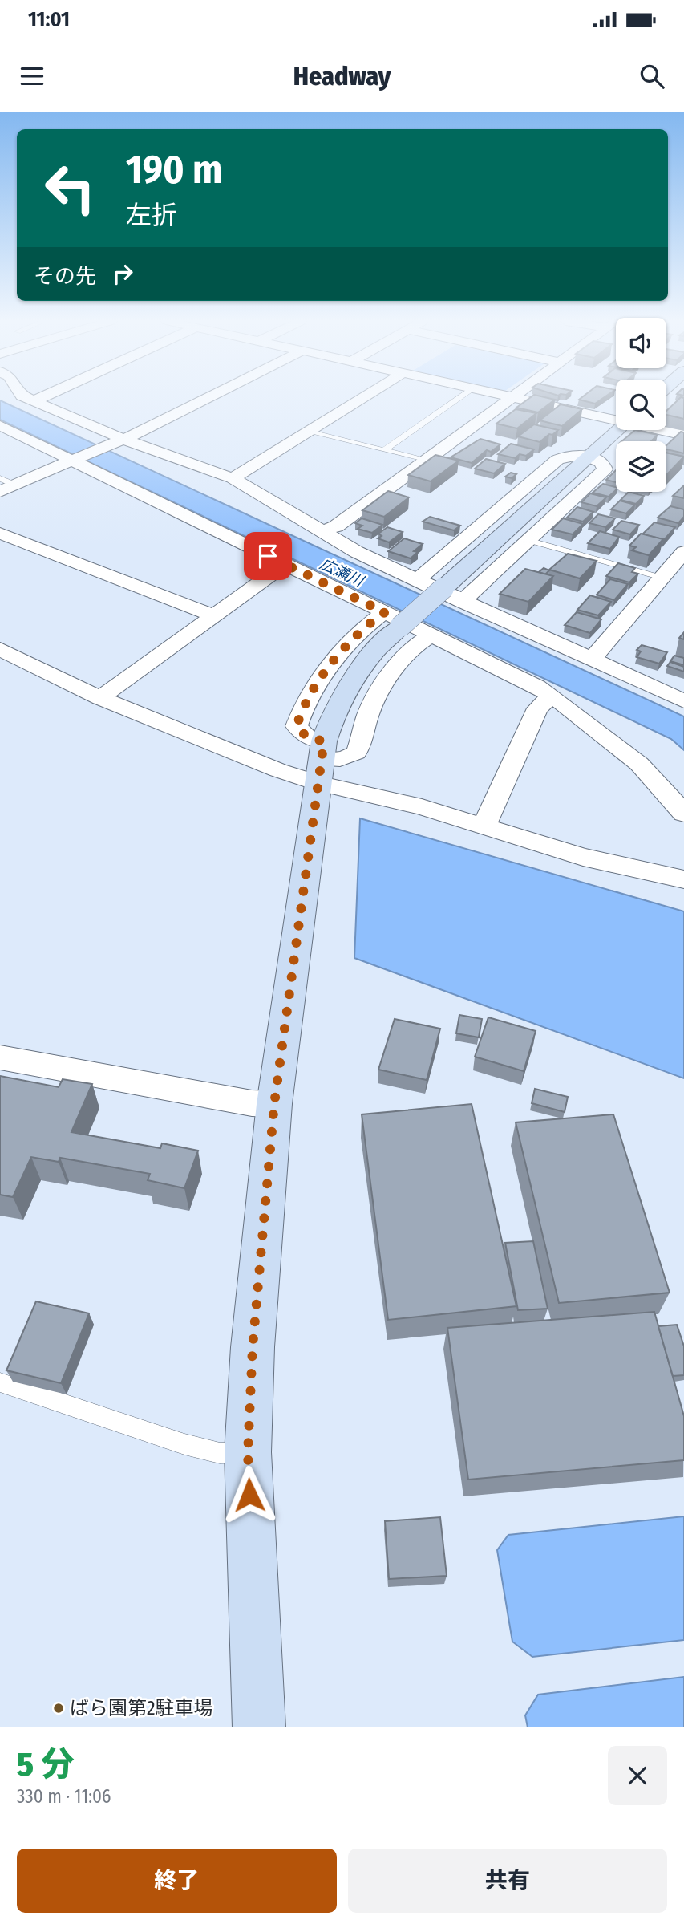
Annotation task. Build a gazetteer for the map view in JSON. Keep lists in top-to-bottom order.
{
  "water": ["広瀬川"],
  "places": ["ばら園第2駐車場"],
  "page": {
    "status": "11:01",
    "header": "Headway",
    "turn": ["190 m", "左折"],
    "then": "その先",
    "heading": ["5 分", "330 m · 11:06"],
    "buttons": ["終了", "共有"]
  }
}
